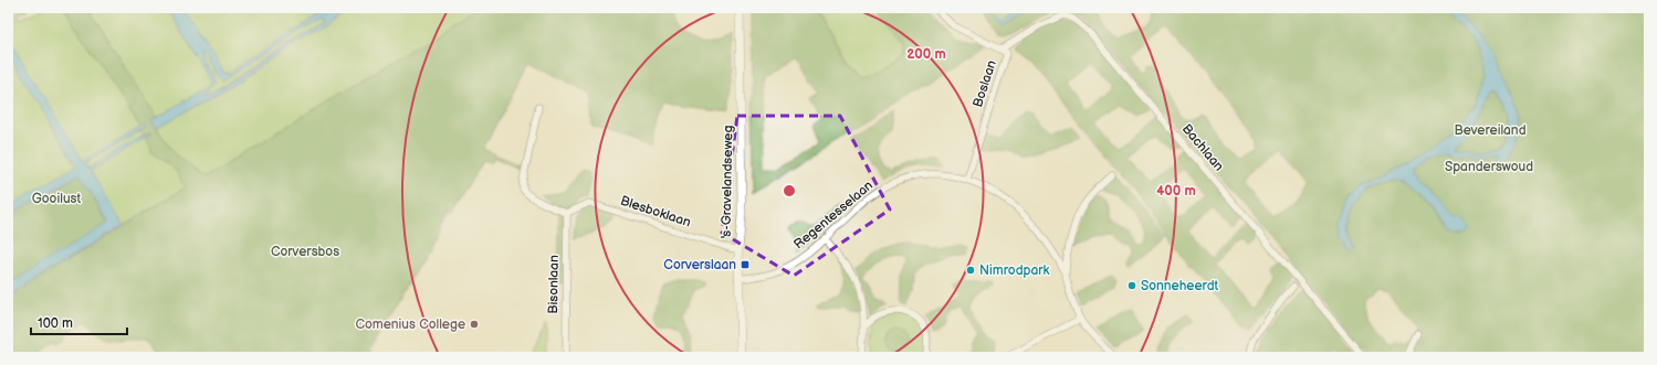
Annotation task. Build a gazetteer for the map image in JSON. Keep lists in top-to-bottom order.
{
  "streets": {
    "street": [
      "Boslaan",
      "Bachlaan",
      "'s-Gravelandseweg",
      "Blesboklaan",
      "Regentesselaan",
      "Bisonlaan"
    ]
  },
  "crossings": [
    ["Boslaan", "Bachlaan"],
    ["Boslaan", "Regentesselaan"],
    ["'s-Gravelandseweg", "Blesboklaan"],
    ["'s-Gravelandseweg", "Regentesselaan"],
    ["Blesboklaan", "Bisonlaan"]
  ],
  "parks": [
    "Bevereiland",
    "Spanderswoud",
    "Gooilust",
    "Corversbos"
  ],
  "places": {
    "transit": ["Corverslaan"],
    "other": ["Nimrodpark", "Sonneheerdt", "Comenius College"]
  },
  "scale_bar": "100 m",
  "rings": ["200 m", "400 m"]
}
